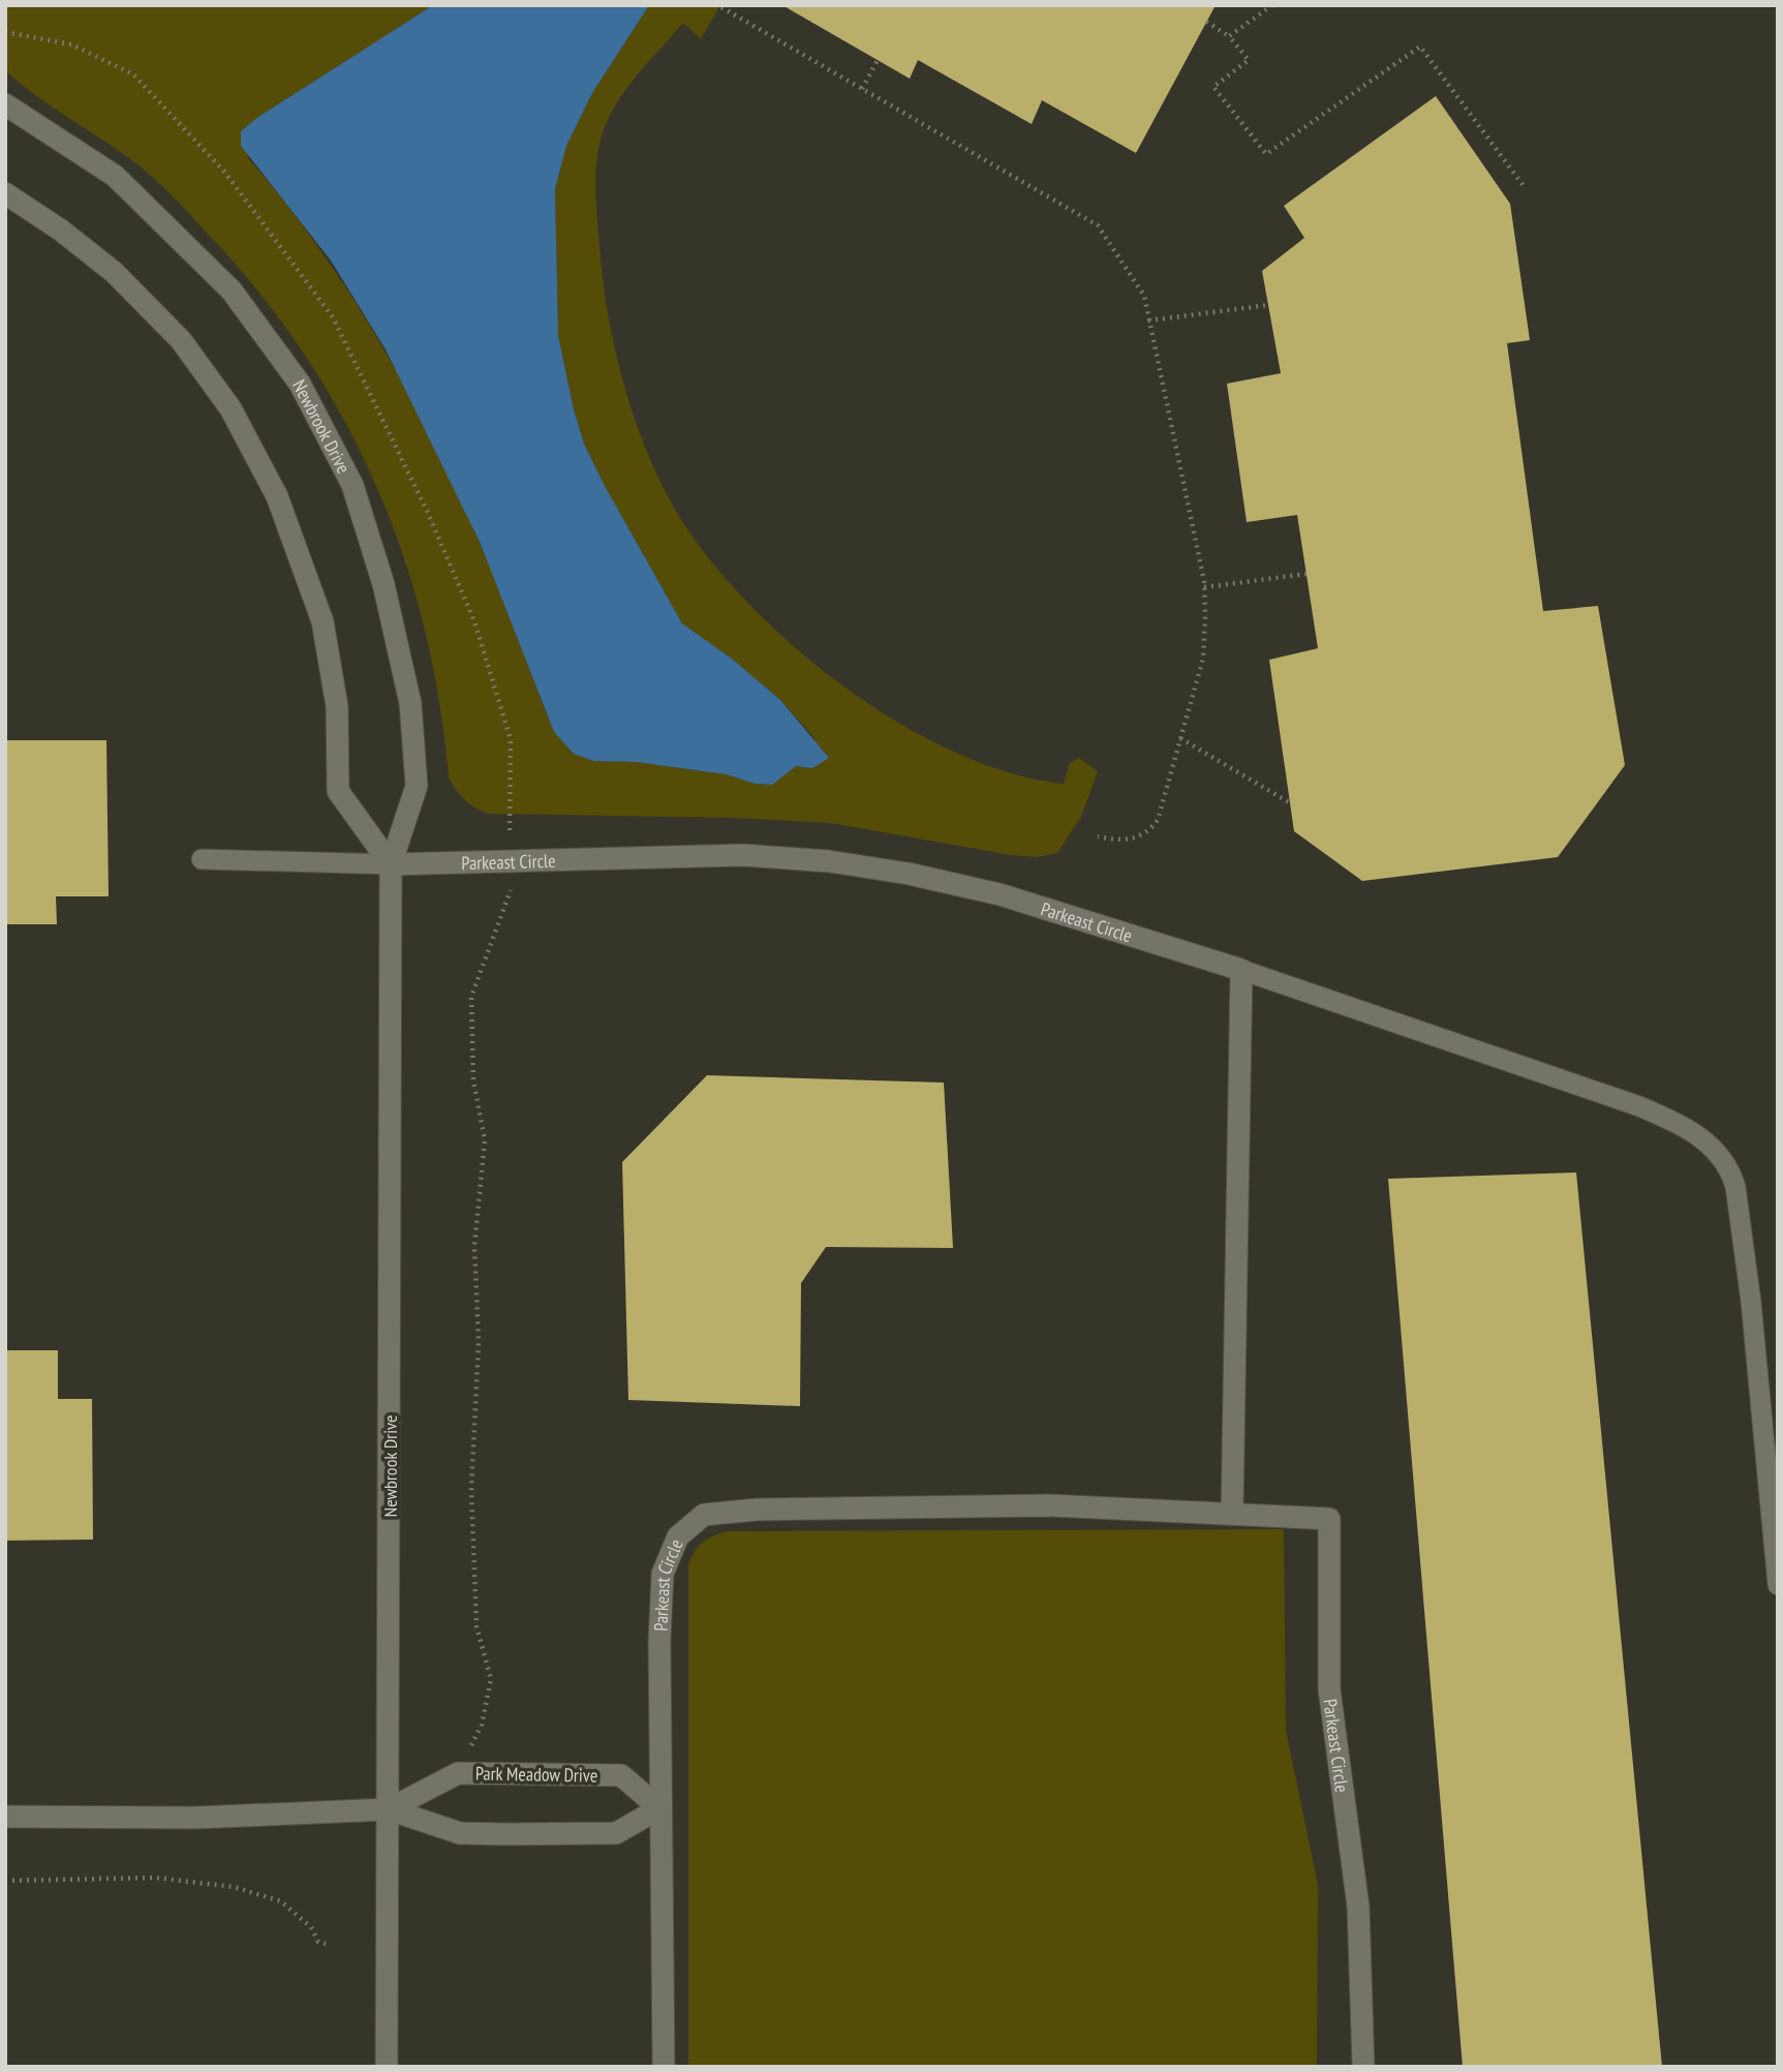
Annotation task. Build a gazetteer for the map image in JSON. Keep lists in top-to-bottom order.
{
  "streets": {
    "street": ["Newbrook Drive", "Parkeast Circle", "Park Meadow Drive"]
  },
  "crossings": [
    ["Newbrook Drive", "Parkeast Circle"],
    ["Newbrook Drive", "Park Meadow Drive"],
    ["Parkeast Circle", "Park Meadow Drive"]
  ]
}
